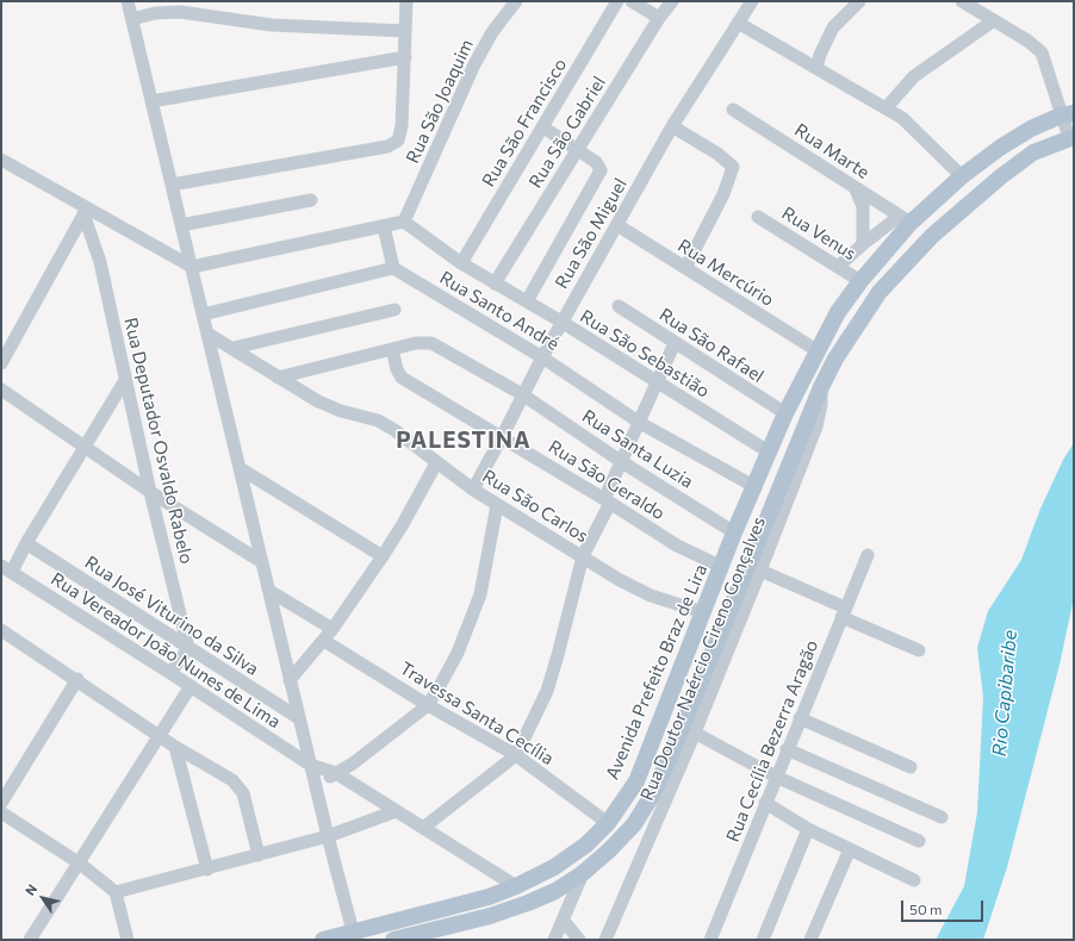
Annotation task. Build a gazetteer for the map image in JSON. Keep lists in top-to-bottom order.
{
  "streets": {
    "main road": ["Avenida Prefeito Braz de Lira"],
    "street": [
      "Rua São Joaquim",
      "Rua São Francisco",
      "Rua São Gabriel",
      "Rua Marte",
      "Rua São Miguel",
      "Rua Venus",
      "Rua Mercúrio",
      "Rua Santo André",
      "Rua São Rafael",
      "Rua São Sebastião",
      "Rua Deputador Osvaldo Rabelo",
      "Rua Santa Luzia",
      "Rua São Geraldo",
      "Rua São Carlos",
      "Rua José Viturino da Silva",
      "Rua Vereador João Nunes de Lima",
      "Rua Doutor Naércio Cireno Gonçalves",
      "Travessa Santa Cecília",
      "Rua Cecília Bezerra Aragão"
    ]
  },
  "crossings": [
    ["Rua São Joaquim", "Rua São Sebastião"],
    ["Rua São Francisco", "Rua São Sebastião"],
    ["Rua São Gabriel", "Rua São Sebastião"],
    ["Rua Marte", "Avenida Prefeito Braz de Lira"],
    ["Rua São Miguel", "Rua Mercúrio"],
    ["Rua São Miguel", "Rua Santo André"],
    ["Rua São Miguel", "Rua São Sebastião"],
    ["Rua São Miguel", "Rua Santa Luzia"],
    ["Rua São Miguel", "Rua São Geraldo"],
    ["Rua São Miguel", "Rua São Carlos"],
    ["Rua Venus", "Avenida Prefeito Braz de Lira"],
    ["Rua Mercúrio", "Avenida Prefeito Braz de Lira"],
    ["Rua Santo André", "Avenida Prefeito Braz de Lira"],
    ["Rua São Rafael", "Avenida Prefeito Braz de Lira"],
    ["Rua São Sebastião", "Avenida Prefeito Braz de Lira"],
    ["Rua Deputador Osvaldo Rabelo", "Rua José Viturino da Silva"],
    ["Rua Santa Luzia", "Rua São Geraldo"],
    ["Rua Santa Luzia", "Rua São Carlos"],
    ["Rua Santa Luzia", "Avenida Prefeito Braz de Lira"],
    ["Rua São Geraldo", "Avenida Prefeito Braz de Lira"],
    ["Rua São Carlos", "Avenida Prefeito Braz de Lira"],
    ["Avenida Prefeito Braz de Lira", "Travessa Santa Cecília"]
  ],
  "districts": ["PALESTINA"],
  "water": ["Rio Capibaribe"],
  "scale_bar": "50 m",
  "north": "top left"
}
